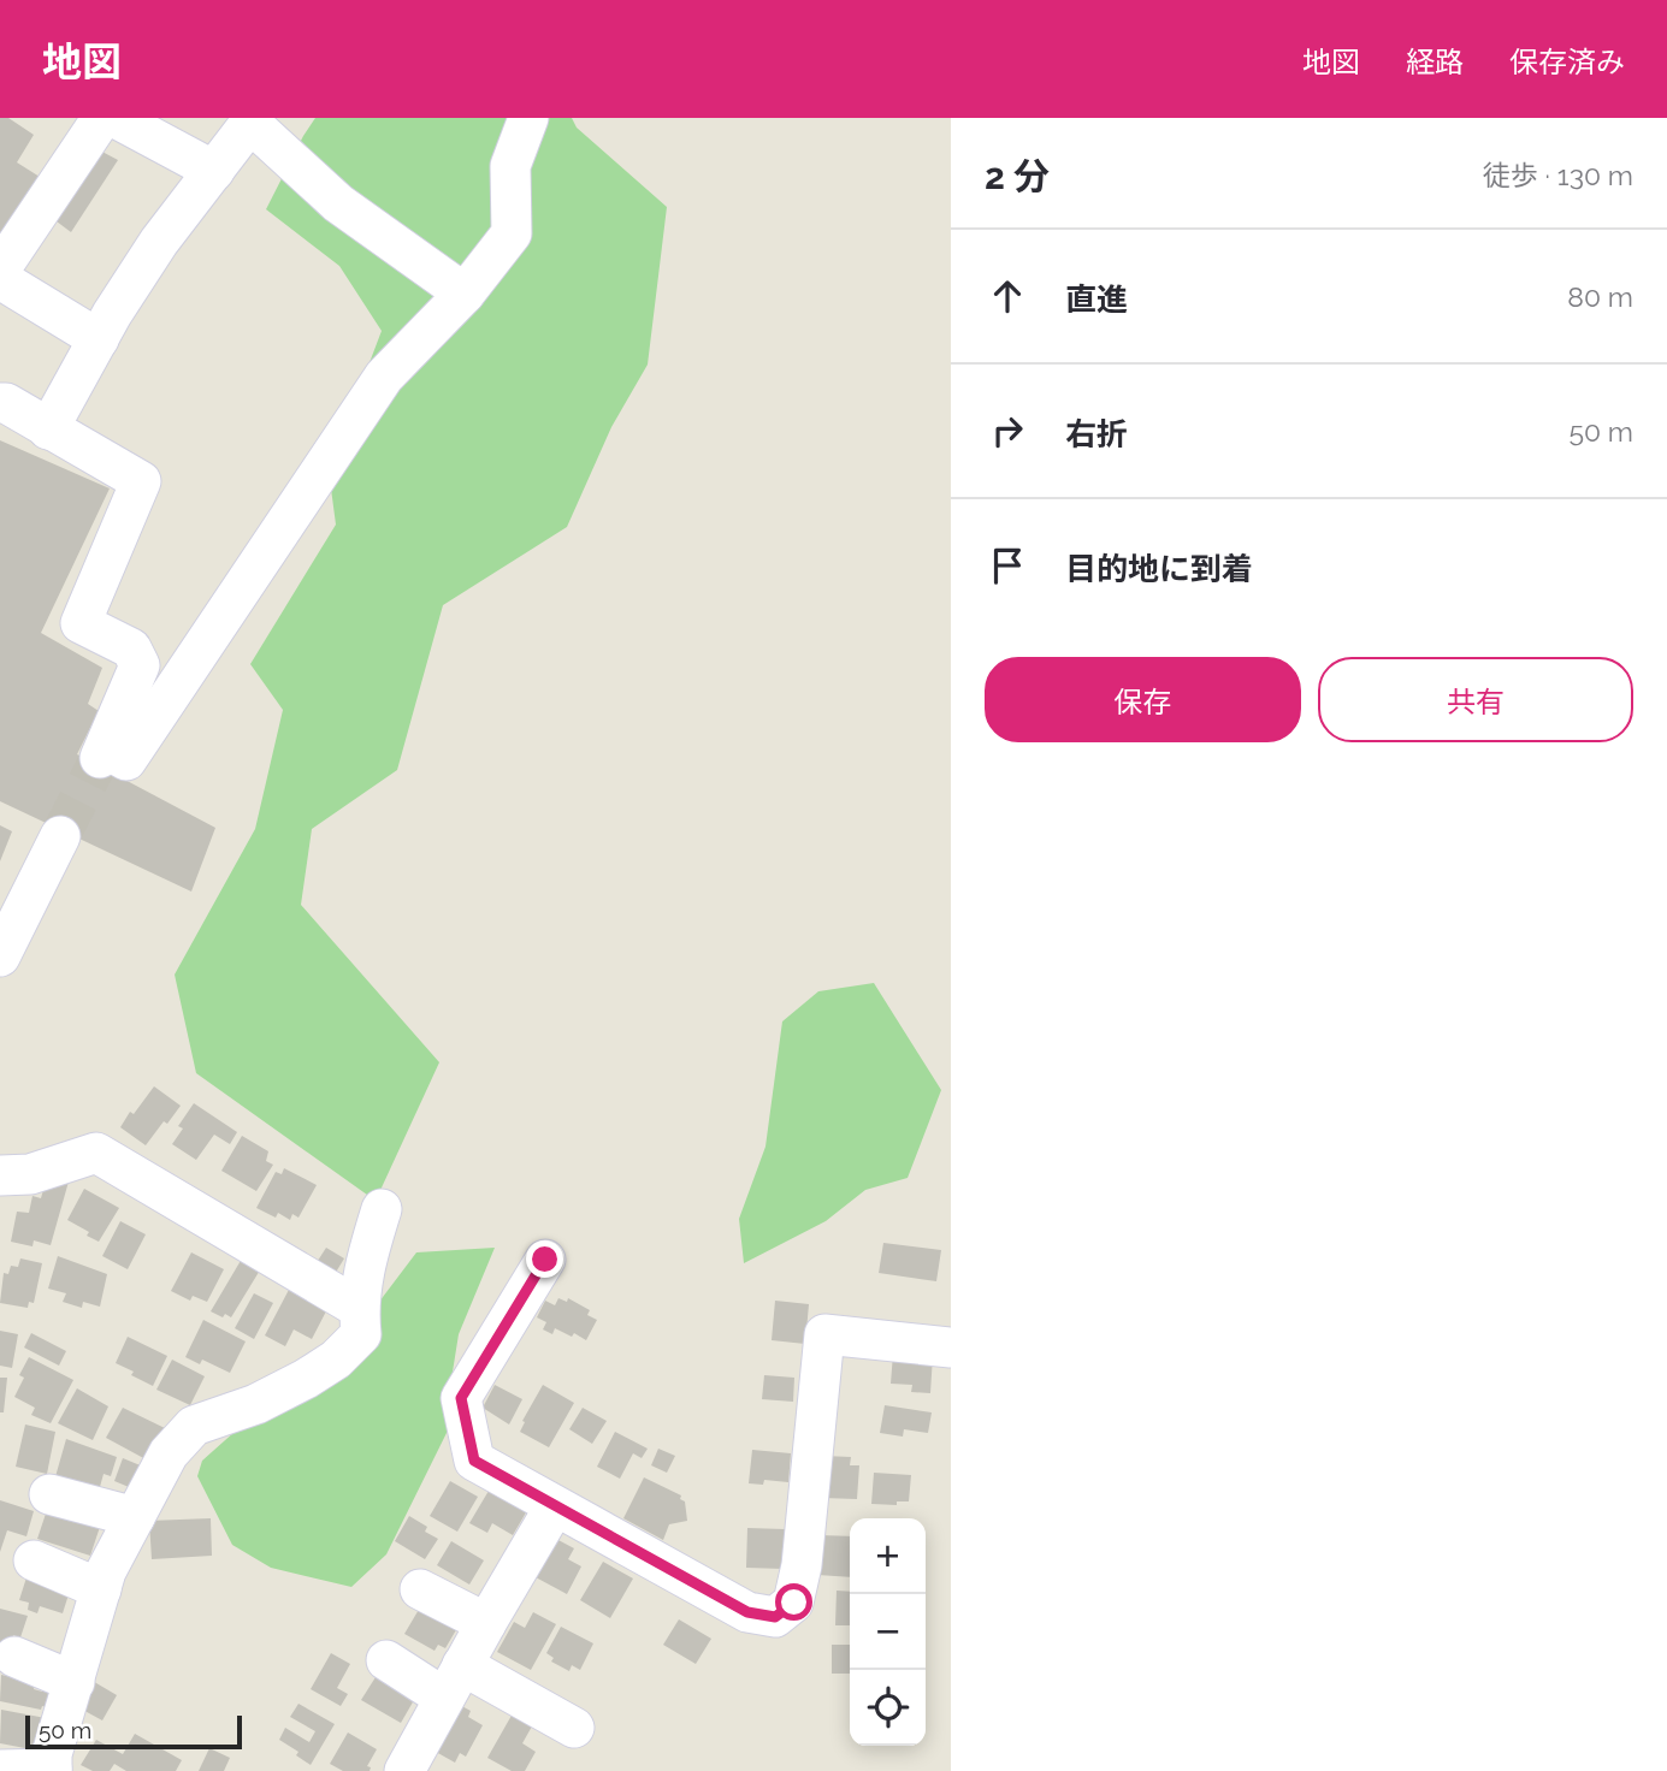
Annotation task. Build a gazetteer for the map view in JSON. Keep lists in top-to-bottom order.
{
  "scale_bar": "50 m",
  "page": {
    "header": "地図",
    "nav": ["地図", "経路", "保存済み"],
    "heading": ["2 分", "徒歩 · 130 m"],
    "list": [
      ["直進", "80 m"],
      ["右折", "50 m"],
      "目的地に到着"
    ],
    "buttons": ["保存", "共有"],
    "map_buttons": ["+", "−"],
    "scale": "50 m"
  }
}
